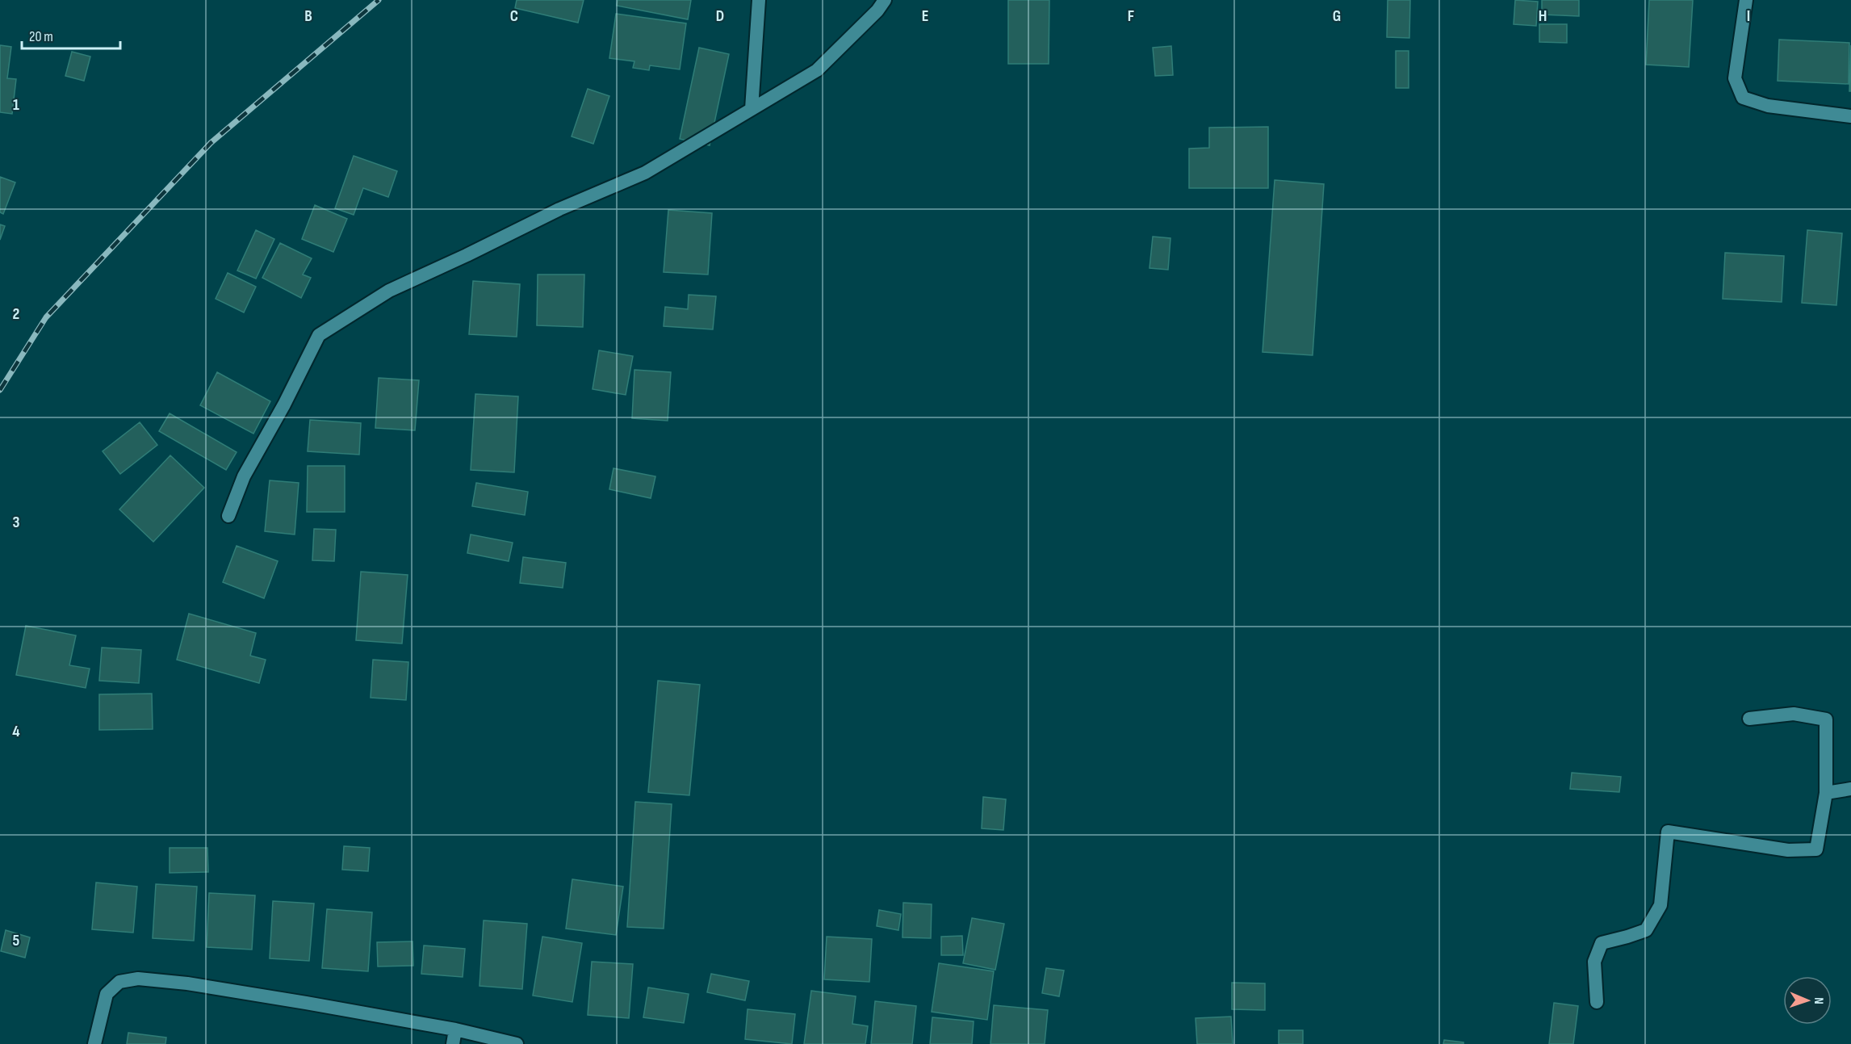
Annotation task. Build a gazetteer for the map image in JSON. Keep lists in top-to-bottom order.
{
  "scale_bar": "20 m",
  "north": "right",
  "grid": {
    "columns": [
      "B",
      "C",
      "D",
      "E",
      "F",
      "G",
      "H",
      "I"
    ],
    "rows": [
      "1",
      "2",
      "3",
      "4",
      "5"
    ]
  }
}
